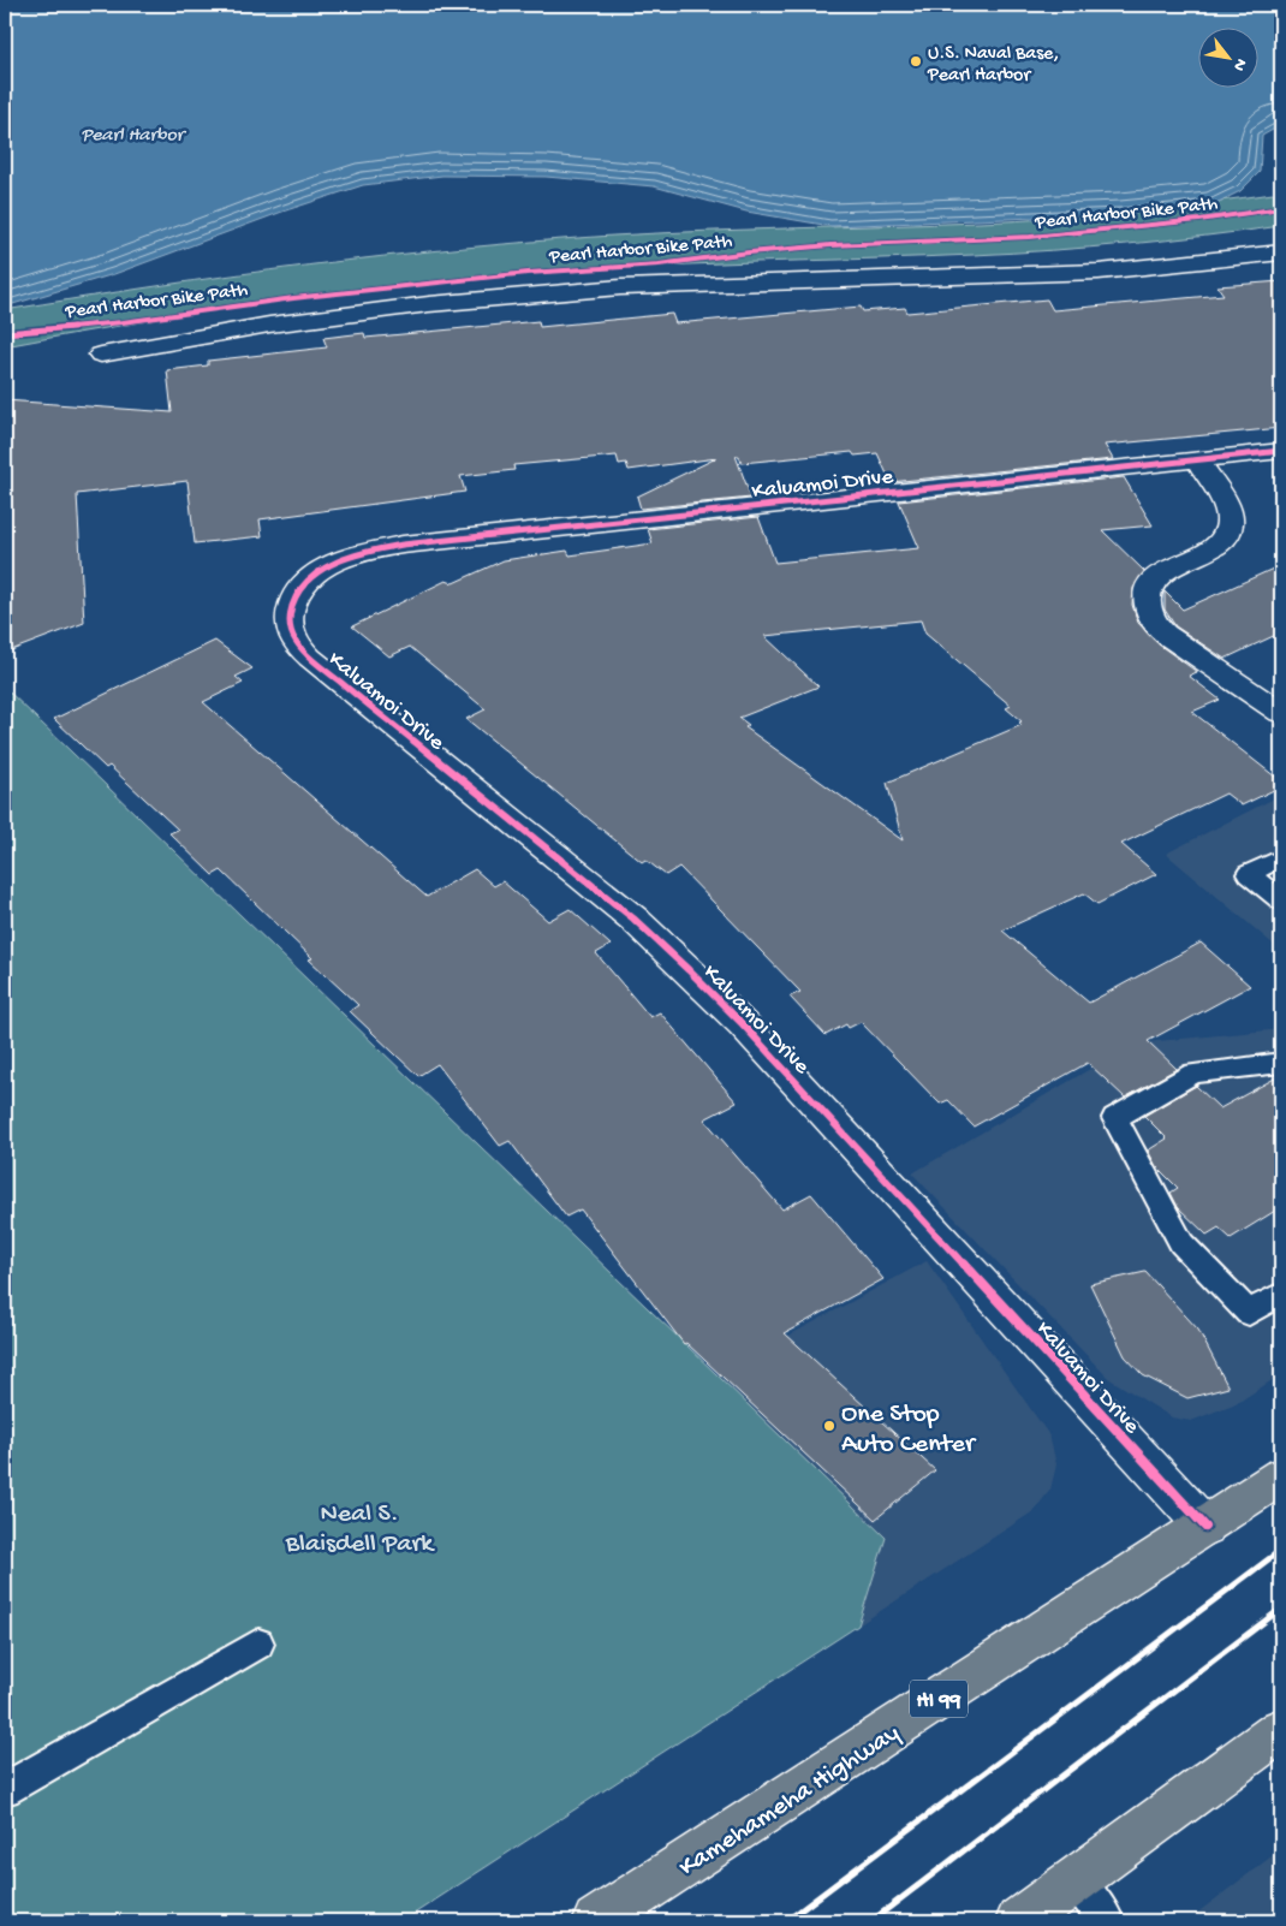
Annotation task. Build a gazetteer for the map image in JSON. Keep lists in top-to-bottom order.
{
  "streets": {
    "main road": ["HI 99", "Kamehameha Highway"],
    "street": ["Kaluamoi Drive"],
    "cycle path": ["Pearl Harbor Bike Path"]
  },
  "crossings": [
    ["Kaluamoi Drive", "Kamehameha Highway"]
  ],
  "water": ["Pearl Harbor"],
  "parks": ["Neal S. Blaisdell Park"],
  "places": ["U.S. Naval Base, Pearl Harbor", "One Stop Auto Center"],
  "north": "bottom right"
}
